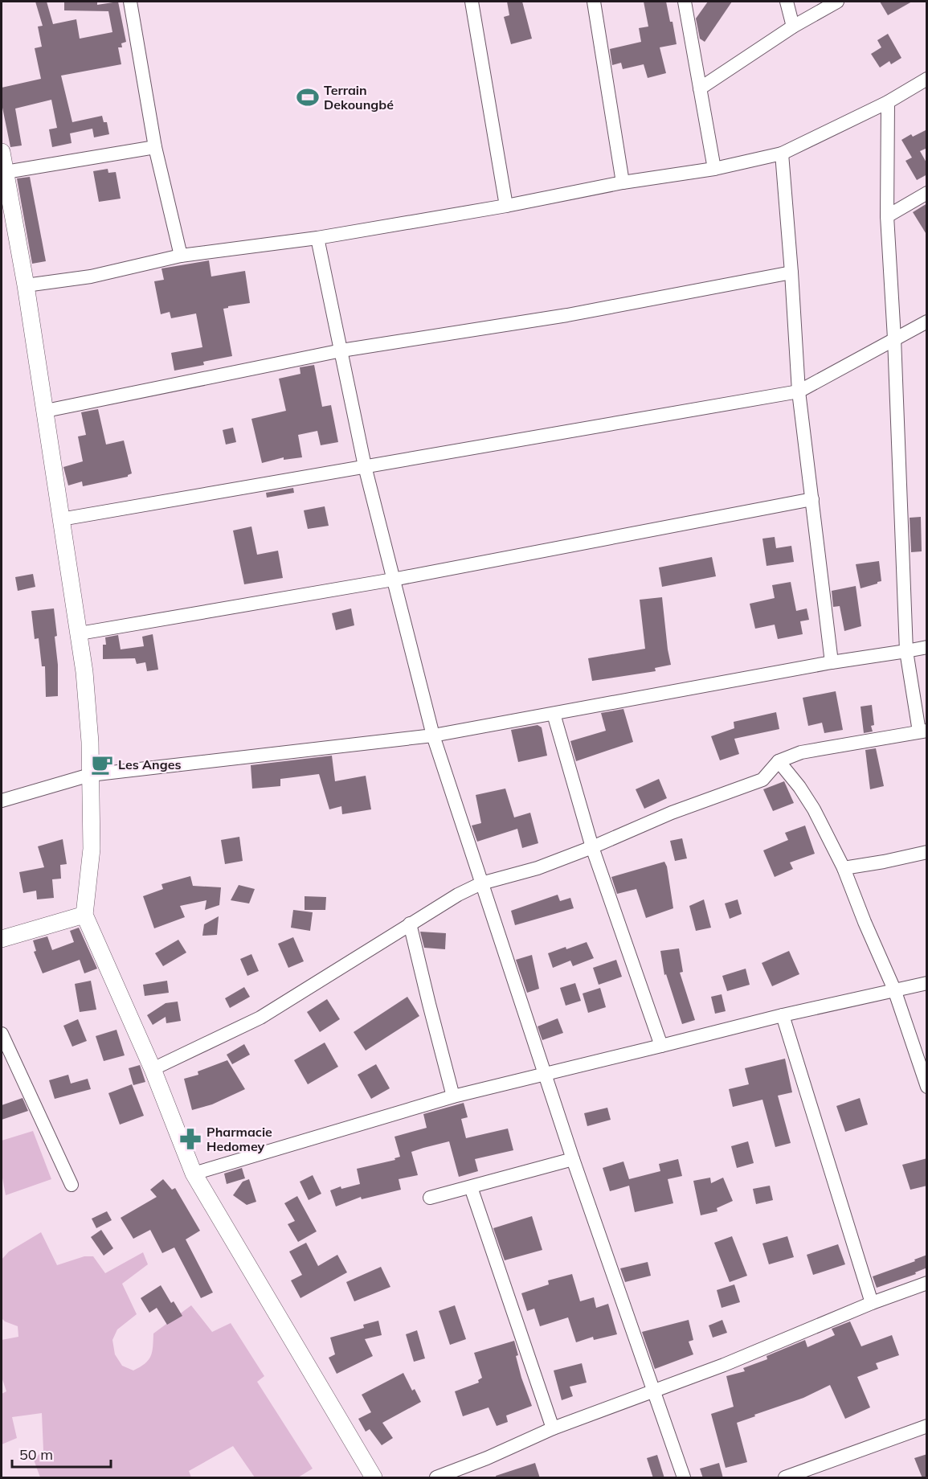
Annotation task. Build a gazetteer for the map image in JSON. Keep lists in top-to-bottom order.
{
  "places": {
    "sports": ["Terrain Dekoungbé"],
    "cafe": ["Les Anges"],
    "pharmacy": ["Pharmacie Hedomey"]
  },
  "scale_bar": "50 m"
}
